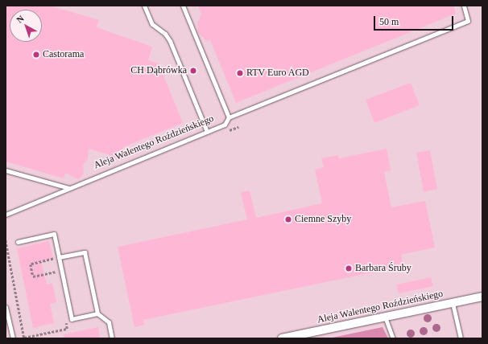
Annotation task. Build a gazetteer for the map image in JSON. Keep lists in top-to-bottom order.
{
  "streets": {
    "street": ["Aleja Walentego Roździeńskiego"]
  },
  "places": [
    "Castorama",
    "CH Dąbrówka",
    "RTV Euro AGD",
    "Ciemne Szyby",
    "Barbara Śruby"
  ],
  "scale_bar": "50 m",
  "north": "top left"
}
